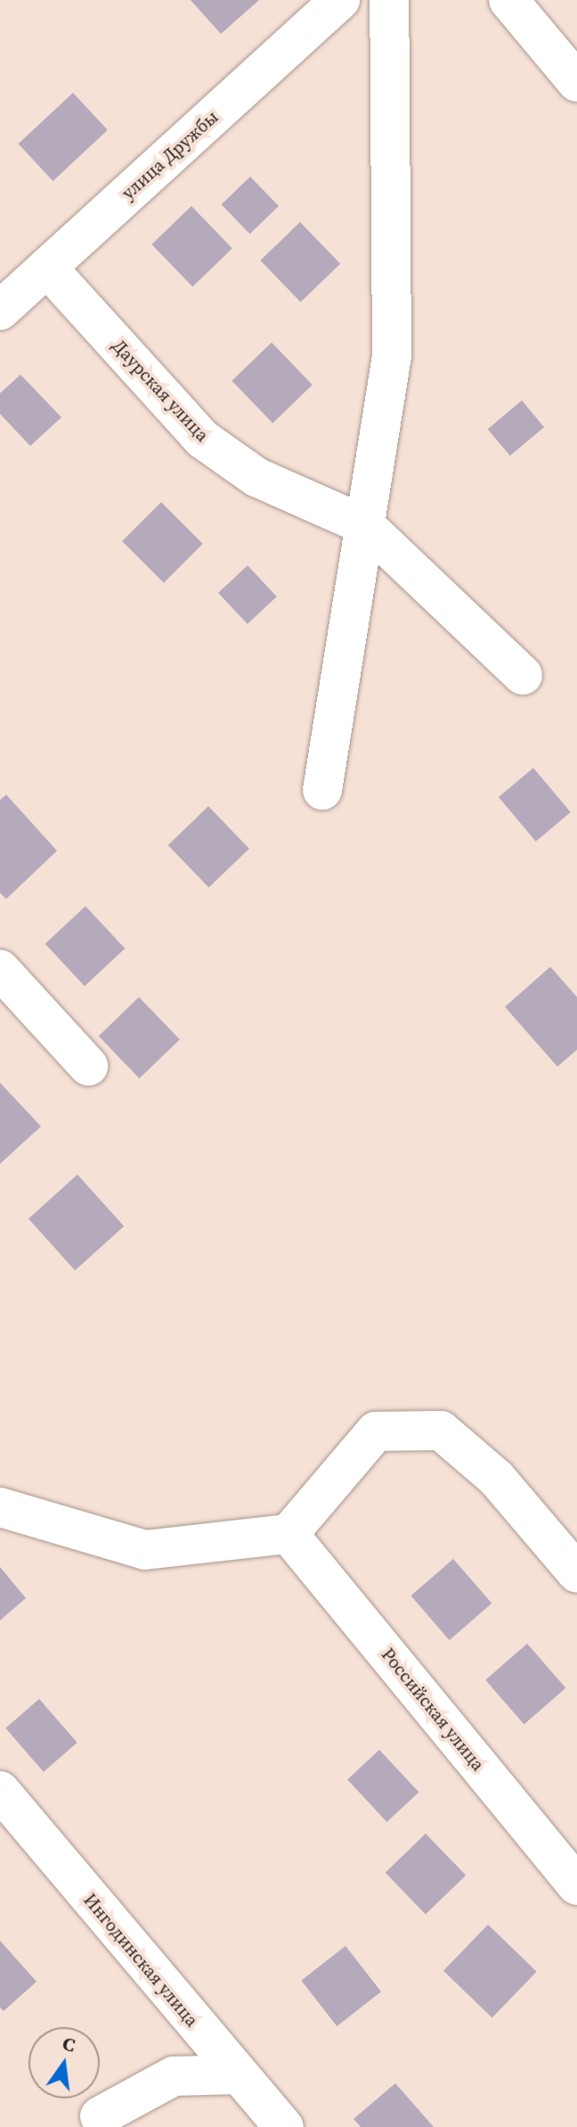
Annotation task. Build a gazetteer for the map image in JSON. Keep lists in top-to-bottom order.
{
  "streets": {
    "street": [
      "улица Дружбы",
      "Даурская улица",
      "Российская улица",
      "Ингодинская улица"
    ]
  },
  "crossings": [
    ["улица Дружбы", "Даурская улица"]
  ],
  "north": "top"
}
